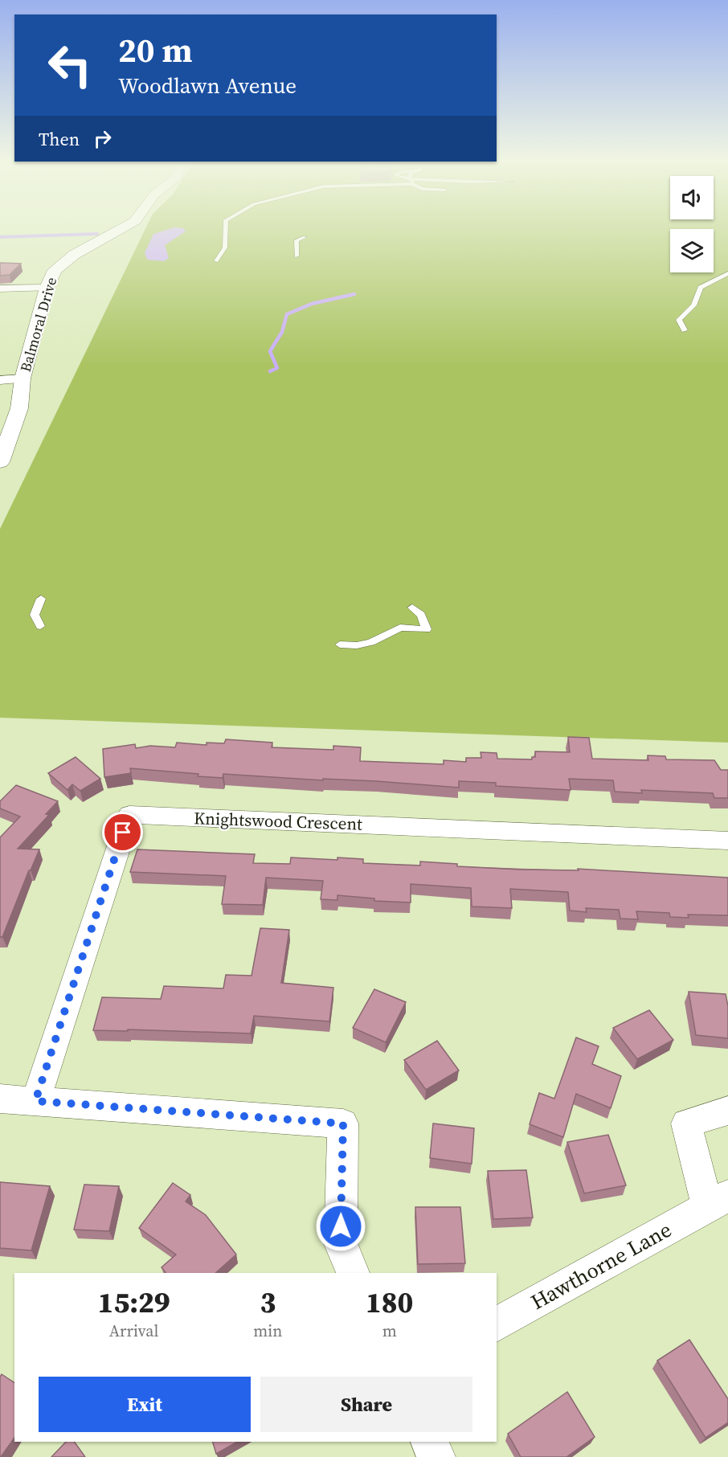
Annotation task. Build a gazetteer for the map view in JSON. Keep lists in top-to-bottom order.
{
  "streets": {
    "street": ["Balmoral Drive", "Knightswood Crescent", "Hawthorne Lane"]
  },
  "page": {
    "turn": ["20 m", "Woodlawn Avenue"],
    "then": "Then",
    "eta": [
      "15:29",
      "Arrival",
      "3",
      "min",
      "180",
      "m"
    ],
    "buttons": ["Exit", "Share"]
  }
}
